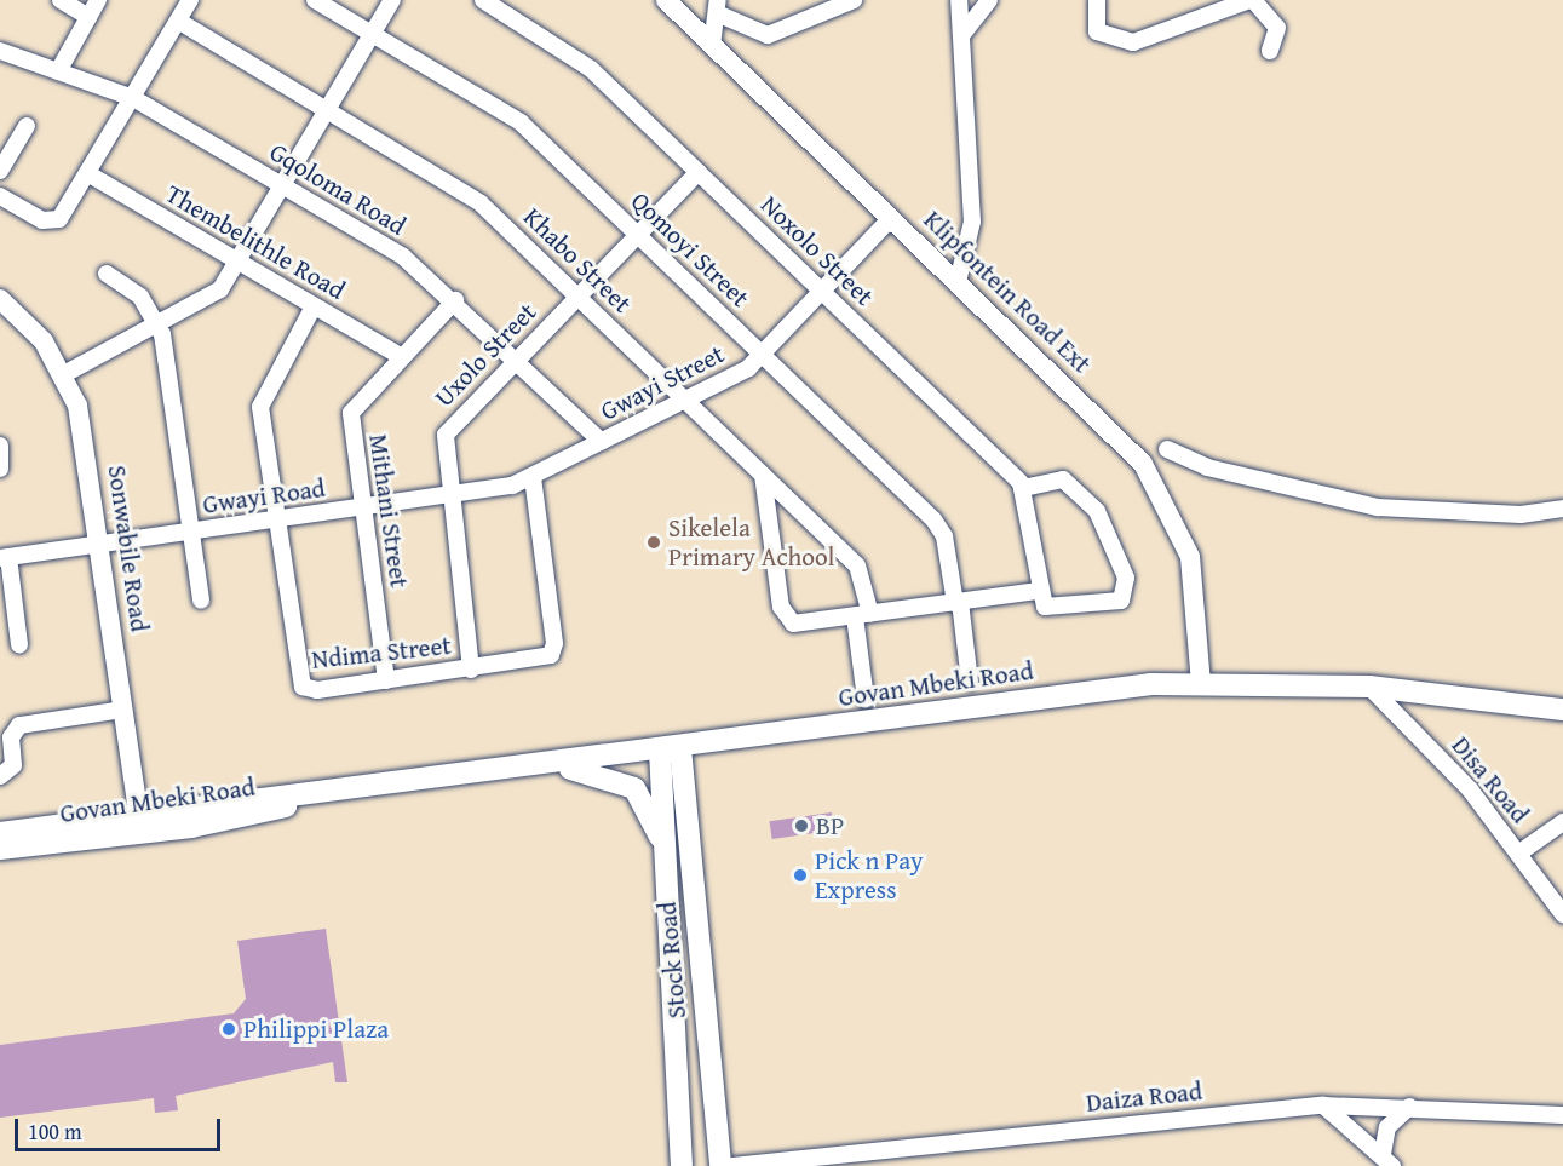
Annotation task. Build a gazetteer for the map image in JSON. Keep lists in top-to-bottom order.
{
  "streets": {
    "main road": ["Govan Mbeki Road", "Stock Road"],
    "street": [
      "Gqoloma Road",
      "Thembelithle Road",
      "Qomoyi Street",
      "Noxolo Street",
      "Khabo Street",
      "Klipfontein Road Ext",
      "Uxolo Street",
      "Gwayi Street",
      "Gwayi Road",
      "Mithani Street",
      "Sonwabile Road",
      "Ndima Street",
      "Disa Road",
      "Daiza Road"
    ]
  },
  "crossings": [
    ["Gqoloma Road", "Uxolo Street"],
    ["Gqoloma Road", "Gwayi Street"],
    ["Gqoloma Road", "Mithani Street"],
    ["Thembelithle Road", "Mithani Street"],
    ["Thembelithle Road", "Ndima Street"],
    ["Qomoyi Street", "Uxolo Street"],
    ["Qomoyi Street", "Gwayi Street"],
    ["Noxolo Street", "Uxolo Street"],
    ["Noxolo Street", "Gwayi Street"],
    ["Khabo Street", "Uxolo Street"],
    ["Khabo Street", "Gwayi Street"],
    ["Klipfontein Road Ext", "Gwayi Street"],
    ["Klipfontein Road Ext", "Govan Mbeki Road"],
    ["Uxolo Street", "Gwayi Road"],
    ["Uxolo Street", "Ndima Street"],
    ["Gwayi Street", "Gwayi Road"],
    ["Gwayi Street", "Ndima Street"],
    ["Gwayi Road", "Mithani Street"],
    ["Gwayi Road", "Sonwabile Road"],
    ["Gwayi Road", "Ndima Street"],
    ["Mithani Street", "Ndima Street"],
    ["Sonwabile Road", "Govan Mbeki Road"],
    ["Govan Mbeki Road", "Disa Road"],
    ["Govan Mbeki Road", "Stock Road"]
  ],
  "places": [
    "Sikelela Primary Achool",
    "BP",
    "Pick n Pay Express",
    "Philippi Plaza"
  ],
  "scale_bar": "100 m"
}
